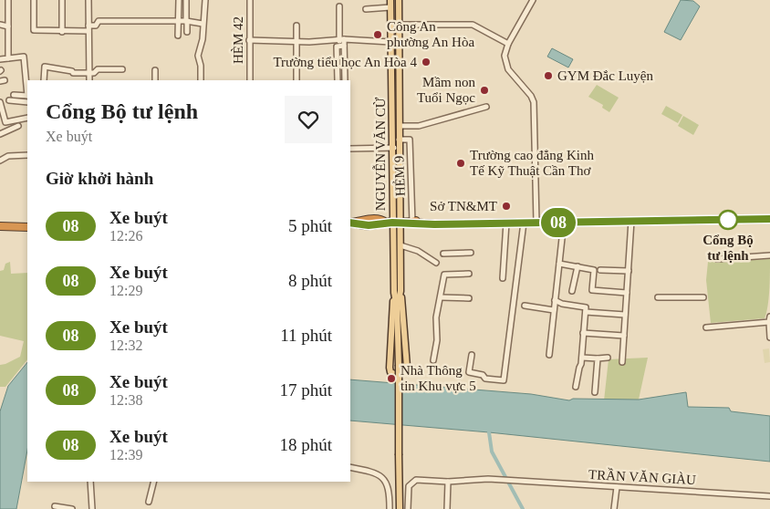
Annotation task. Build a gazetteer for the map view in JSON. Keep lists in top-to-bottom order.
{
  "streets": {
    "main road": ["NGUYỄN VĂN CỪ"],
    "street": ["HÈM 42", "HẺM 9", "TRẦN VĂN GIÀU"]
  },
  "crossings": [
    ["NGUYỄN VĂN CỪ", "HẺM 9"]
  ],
  "places": [
    "Công An phường An Hòa",
    "Trường tiểu học An Hòa 4",
    "GYM Đắc Luyện",
    "Mầm non Tuổi Ngọc",
    "Trường cao đẳng Kinh Tế Kỹ Thuật Cần Thơ",
    "Sở TN&MT",
    "Cổng Bộ tư lệnh",
    "Nhà Thông tin Khu vực 5"
  ],
  "lines": ["bus line 08"],
  "page": {
    "on_map": "08",
    "heading": [
      ["Cổng Bộ tư lệnh", "Xe buýt"],
      "Giờ khởi hành"
    ],
    "list": [
      {
        "mark": "08",
        "name": "Xe buýt",
        "note": "12:26",
        "value": "5 phút"
      },
      {
        "mark": "08",
        "name": "Xe buýt",
        "note": "12:29",
        "value": "8 phút"
      },
      {
        "mark": "08",
        "name": "Xe buýt",
        "note": "12:32",
        "value": "11 phút"
      },
      {
        "mark": "08",
        "name": "Xe buýt",
        "note": "12:38",
        "value": "17 phút"
      },
      {
        "mark": "08",
        "name": "Xe buýt",
        "note": "12:39",
        "value": "18 phút"
      }
    ]
  }
}
